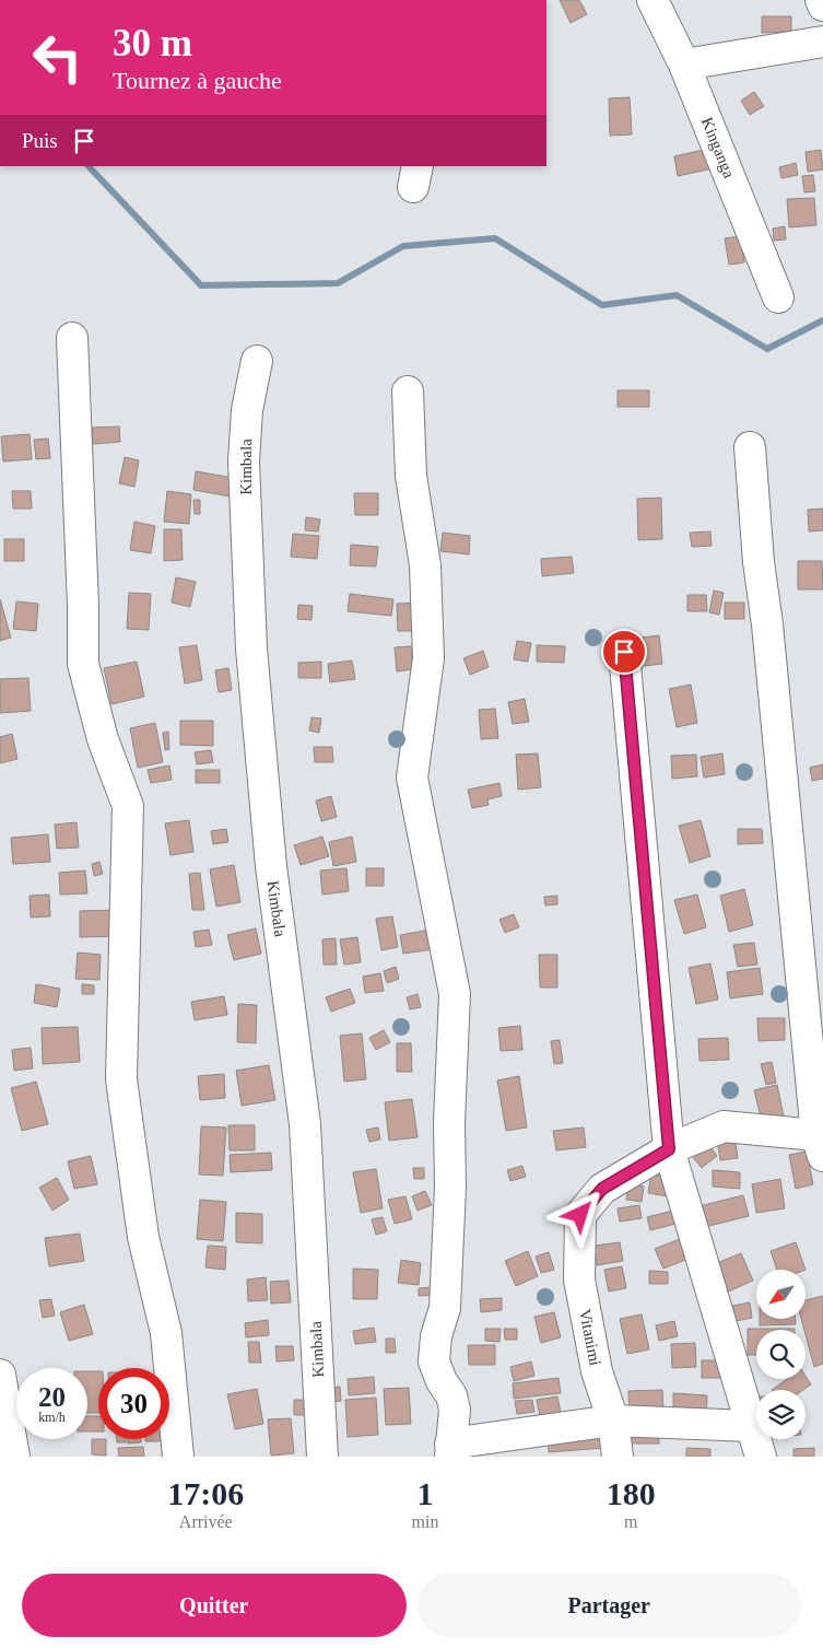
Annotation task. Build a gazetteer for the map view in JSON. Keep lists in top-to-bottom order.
{
  "streets": {
    "street": ["Kinganga", "Kimbala", "Vitanimi"]
  },
  "north": "bottom left",
  "page": {
    "turn": ["30 m", "Tournez à gauche"],
    "then": "Puis",
    "speed": "20 km/h",
    "limit": "30",
    "eta": [
      "17:06",
      "Arrivée",
      "1",
      "min",
      "180",
      "m"
    ],
    "buttons": ["Quitter", "Partager"]
  }
}
